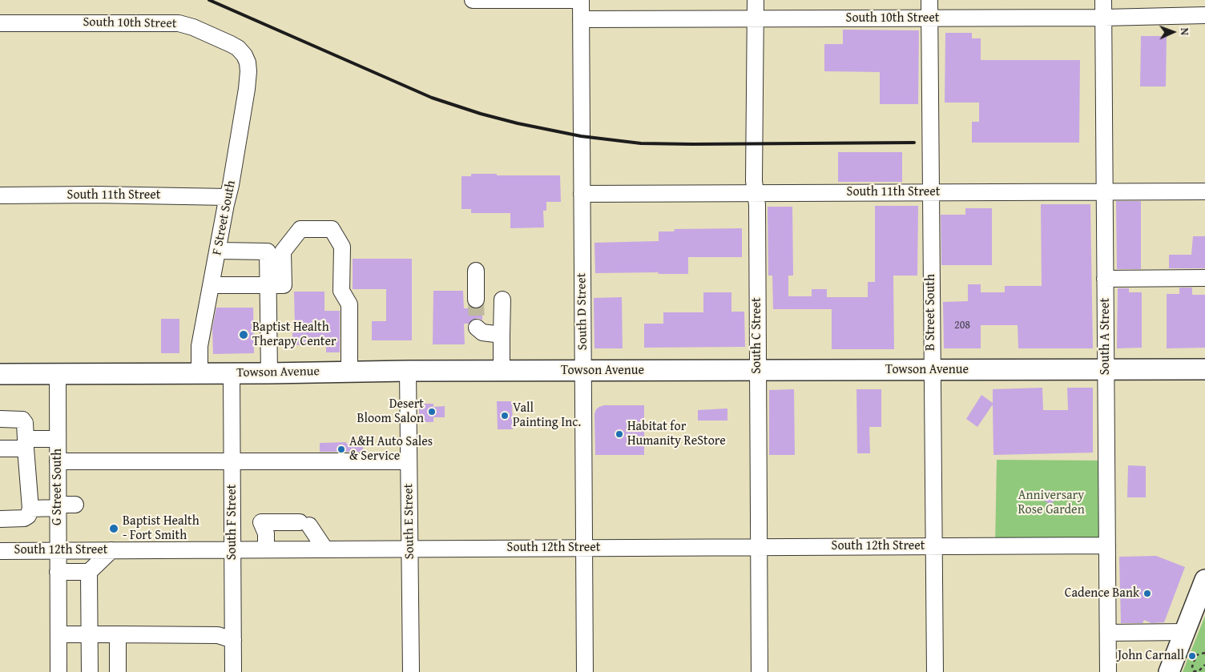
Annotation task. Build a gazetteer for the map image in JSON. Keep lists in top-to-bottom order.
{
  "streets": {
    "main road": ["Towson Avenue"],
    "street": [
      "South 10th Street",
      "South 11th Street",
      "F Street South",
      "South D Street",
      "B Street South",
      "South C Street",
      "South A Street",
      "G Street South",
      "South E Street",
      "South F Street",
      "South 12th Street"
    ]
  },
  "crossings": [
    ["South 10th Street", "F Street South"],
    ["South 10th Street", "South D Street"],
    ["South 10th Street", "B Street South"],
    ["South 10th Street", "South C Street"],
    ["South 10th Street", "South A Street"],
    ["South 11th Street", "F Street South"],
    ["South 11th Street", "South D Street"],
    ["South 11th Street", "B Street South"],
    ["South 11th Street", "South C Street"],
    ["South 11th Street", "South A Street"],
    ["F Street South", "Towson Avenue"],
    ["South D Street", "Towson Avenue"],
    ["South D Street", "South 12th Street"],
    ["B Street South", "Towson Avenue"],
    ["B Street South", "South 12th Street"],
    ["South C Street", "Towson Avenue"],
    ["South C Street", "South 12th Street"],
    ["South A Street", "Towson Avenue"],
    ["South A Street", "South 12th Street"],
    ["Towson Avenue", "G Street South"],
    ["Towson Avenue", "South E Street"],
    ["Towson Avenue", "South F Street"],
    ["G Street South", "South 12th Street"],
    ["South E Street", "South 12th Street"],
    ["South F Street", "South 12th Street"]
  ],
  "parks": ["Anniversary Rose Garden"],
  "places": [
    "Baptist Health Therapy Center",
    "Desert Bloom Salon",
    "Vall Painting Inc.",
    "Habitat for Humanity ReStore",
    "A&H Auto Sales & Service",
    "Baptist Health - Fort Smith",
    "Cadence Bank",
    "John Carnall"
  ],
  "house_numbers": ["208"],
  "north": "right"
}
